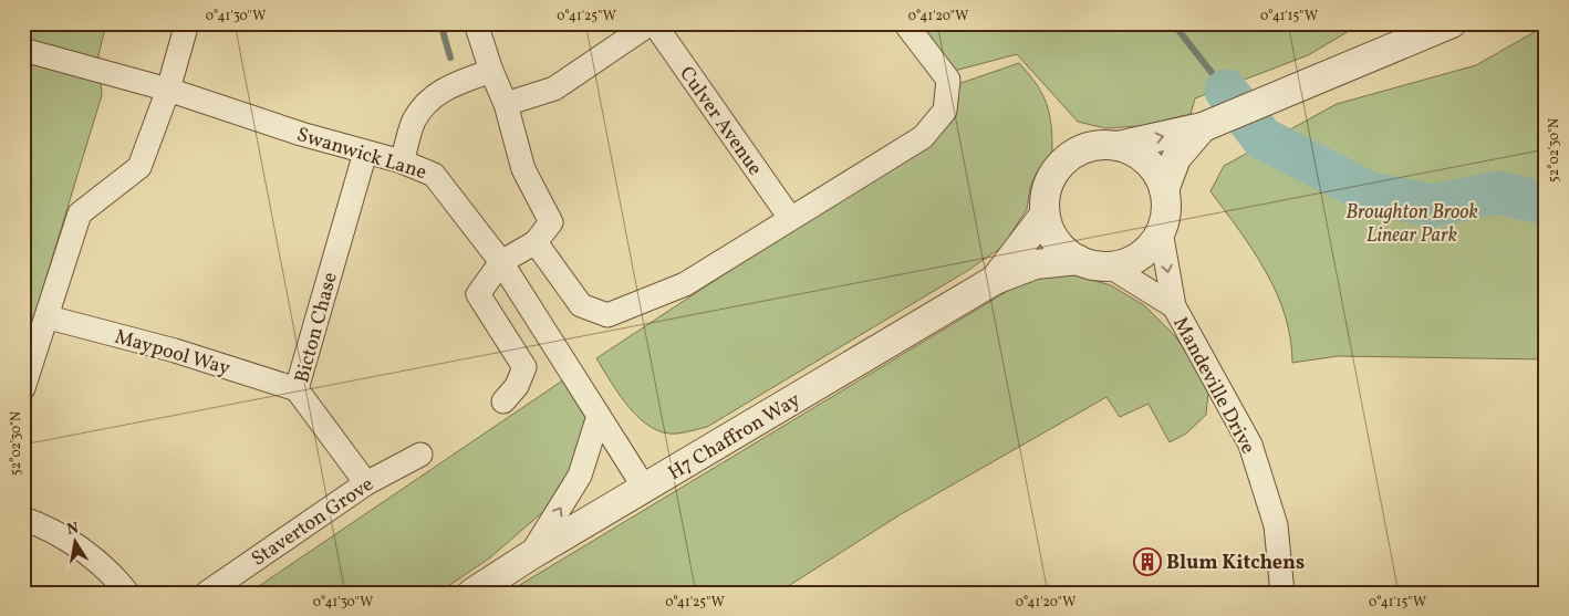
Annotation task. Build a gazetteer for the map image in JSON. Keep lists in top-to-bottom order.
{
  "streets": {
    "street": [
      "Culver Avenue",
      "Swanwick Lane",
      "Bicton Chase",
      "Maypool Way",
      "Mandeville Drive",
      "H7 Chaffron Way",
      "Staverton Grove"
    ]
  },
  "crossings": [
    ["Swanwick Lane", "Bicton Chase"],
    ["Swanwick Lane", "H7 Chaffron Way"],
    ["Bicton Chase", "Maypool Way"],
    ["Bicton Chase", "Staverton Grove"],
    ["Mandeville Drive", "H7 Chaffron Way"]
  ],
  "parks": ["Broughton Brook Linear Park"],
  "places": {
    "building": ["Blum Kitchens"]
  },
  "north": "top",
  "coordinates": [
    "0°41'30\"W",
    "0°41'25\"W",
    "0°41'20\"W",
    "0°41'15\"W",
    "52°02'30\"N"
  ]
}
